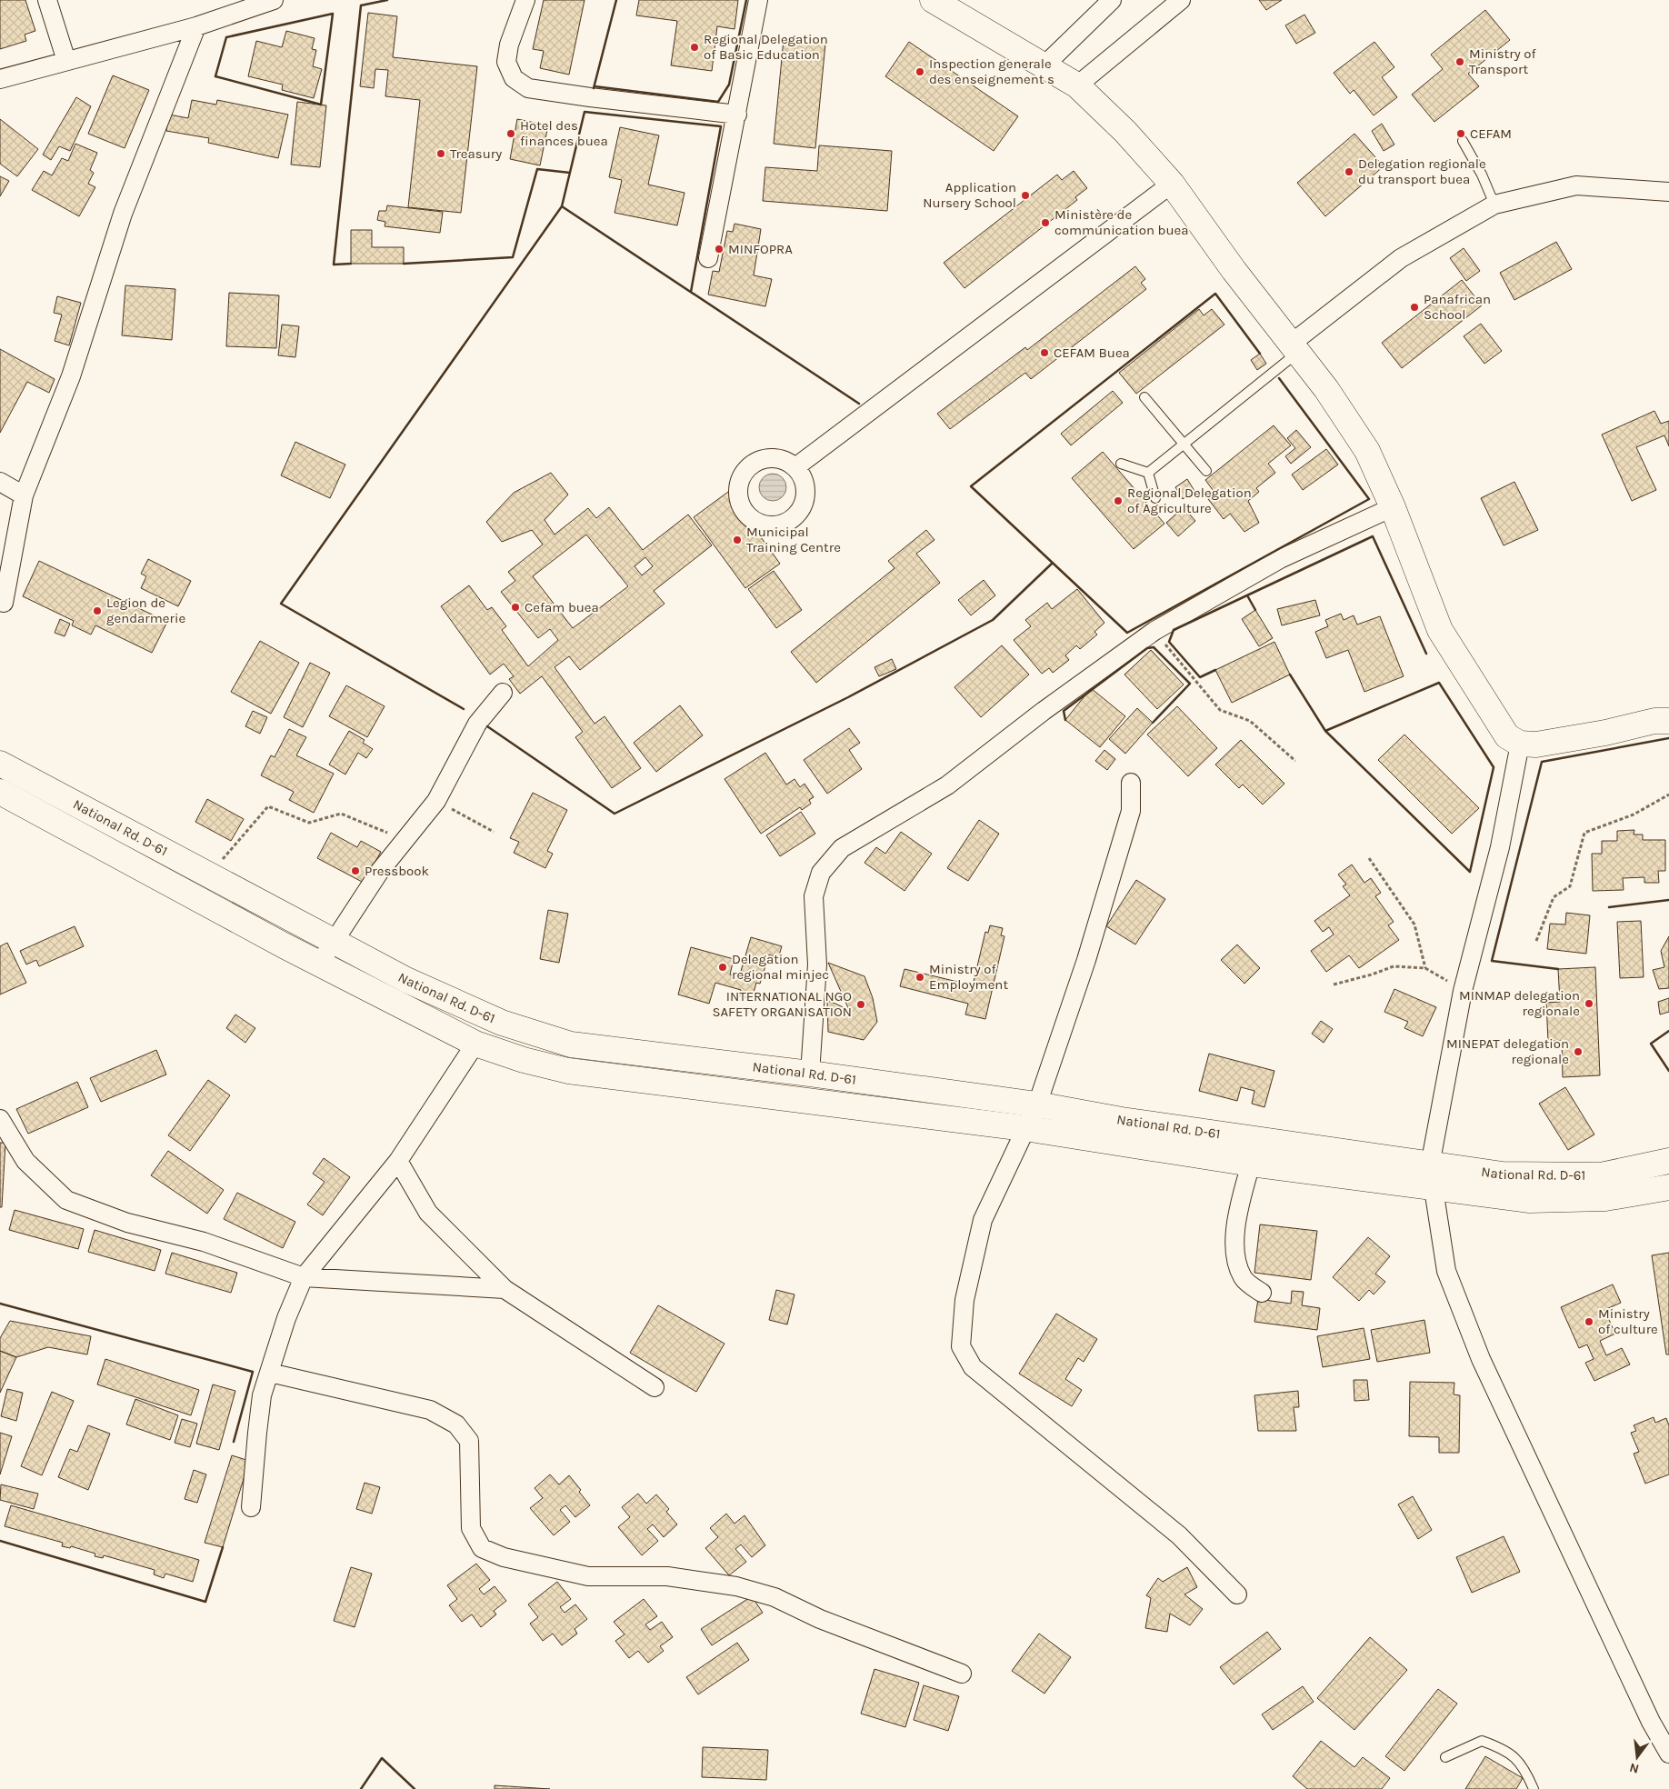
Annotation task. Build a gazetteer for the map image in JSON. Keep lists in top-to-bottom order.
{
  "streets": {
    "main road": ["National Rd. D-61"]
  },
  "places": [
    "Regional Delegation of Basic Education",
    "Ministry of Transport",
    "Inspection generale des enseignement s",
    "Hotel des finances buea",
    "CEFAM",
    "Treasury",
    "Delegation regionale du transport buea",
    "Application Nursery School",
    "Ministère de communication buea",
    "MINFOPRA",
    "Panafrican School",
    "CEFAM Buea",
    "Regional Delegation of Agriculture",
    "Municipal Training Centre",
    "Cefam buea",
    "Legion de gendarmerie",
    "Pressbook",
    "Delegation regional minjec",
    "Ministry of Employment",
    "MINMAP delegation regionale",
    "INTERNATIONAL NGO SAFETY ORGANISATION",
    "MINEPAT delegation regionale",
    "Ministry of culture"
  ],
  "north": "bottom"
}
